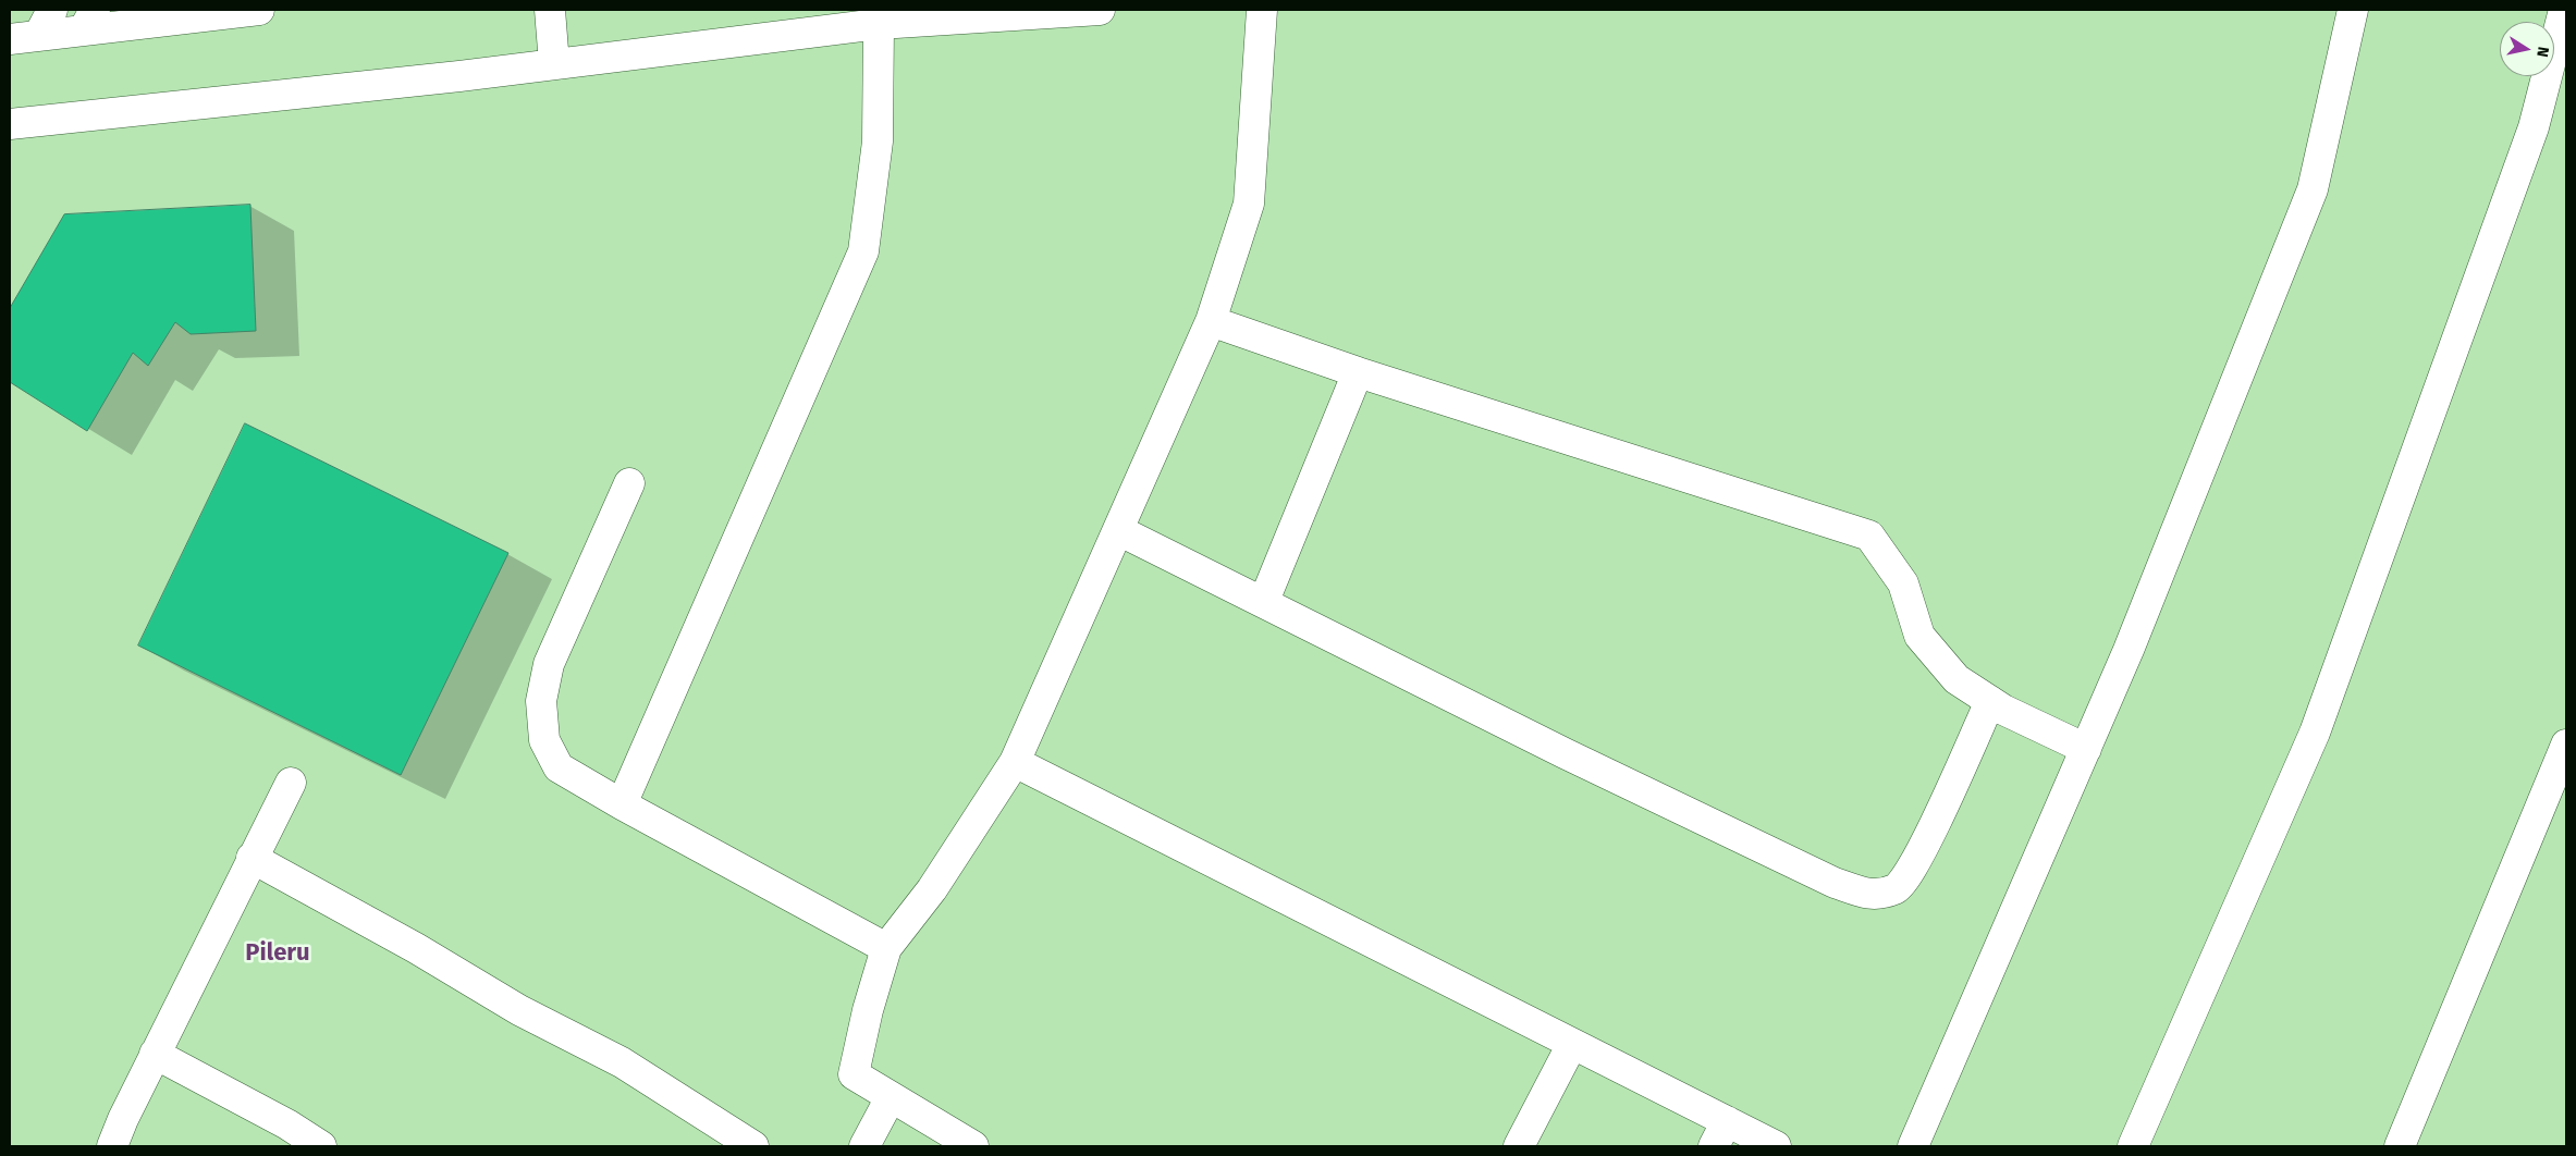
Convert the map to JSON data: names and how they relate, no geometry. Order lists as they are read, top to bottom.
{
  "districts": ["Pileru"],
  "north": "right"
}
